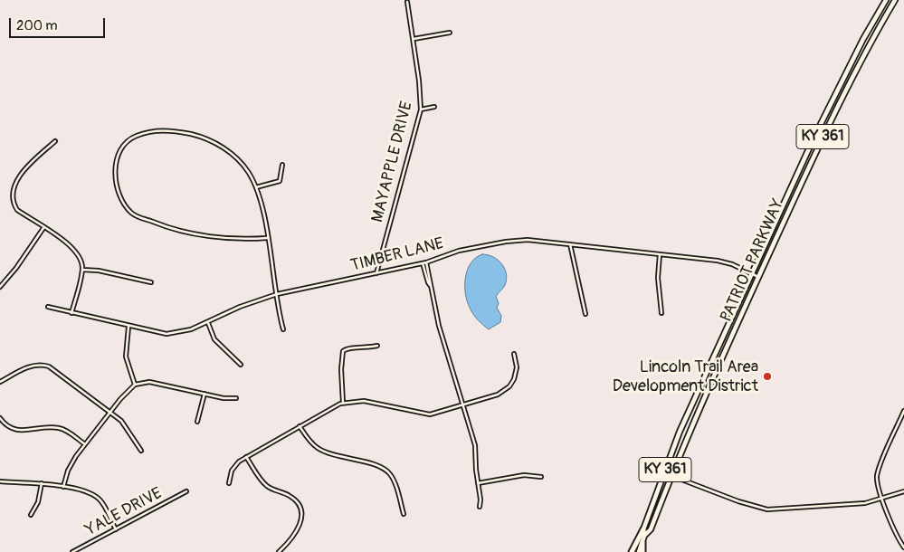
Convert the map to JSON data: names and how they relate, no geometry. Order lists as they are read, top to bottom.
{
  "streets": {
    "main road": ["KY 361", "PATRIOT PARKWAY"],
    "street": ["MAYAPPLE DRIVE", "TIMBER LANE", "YALE DRIVE"]
  },
  "crossings": [
    ["MAYAPPLE DRIVE", "TIMBER LANE"],
    ["TIMBER LANE", "PATRIOT PARKWAY"]
  ],
  "places": ["Lincoln Trail Area Development District"],
  "scale_bar": "200 m"
}
